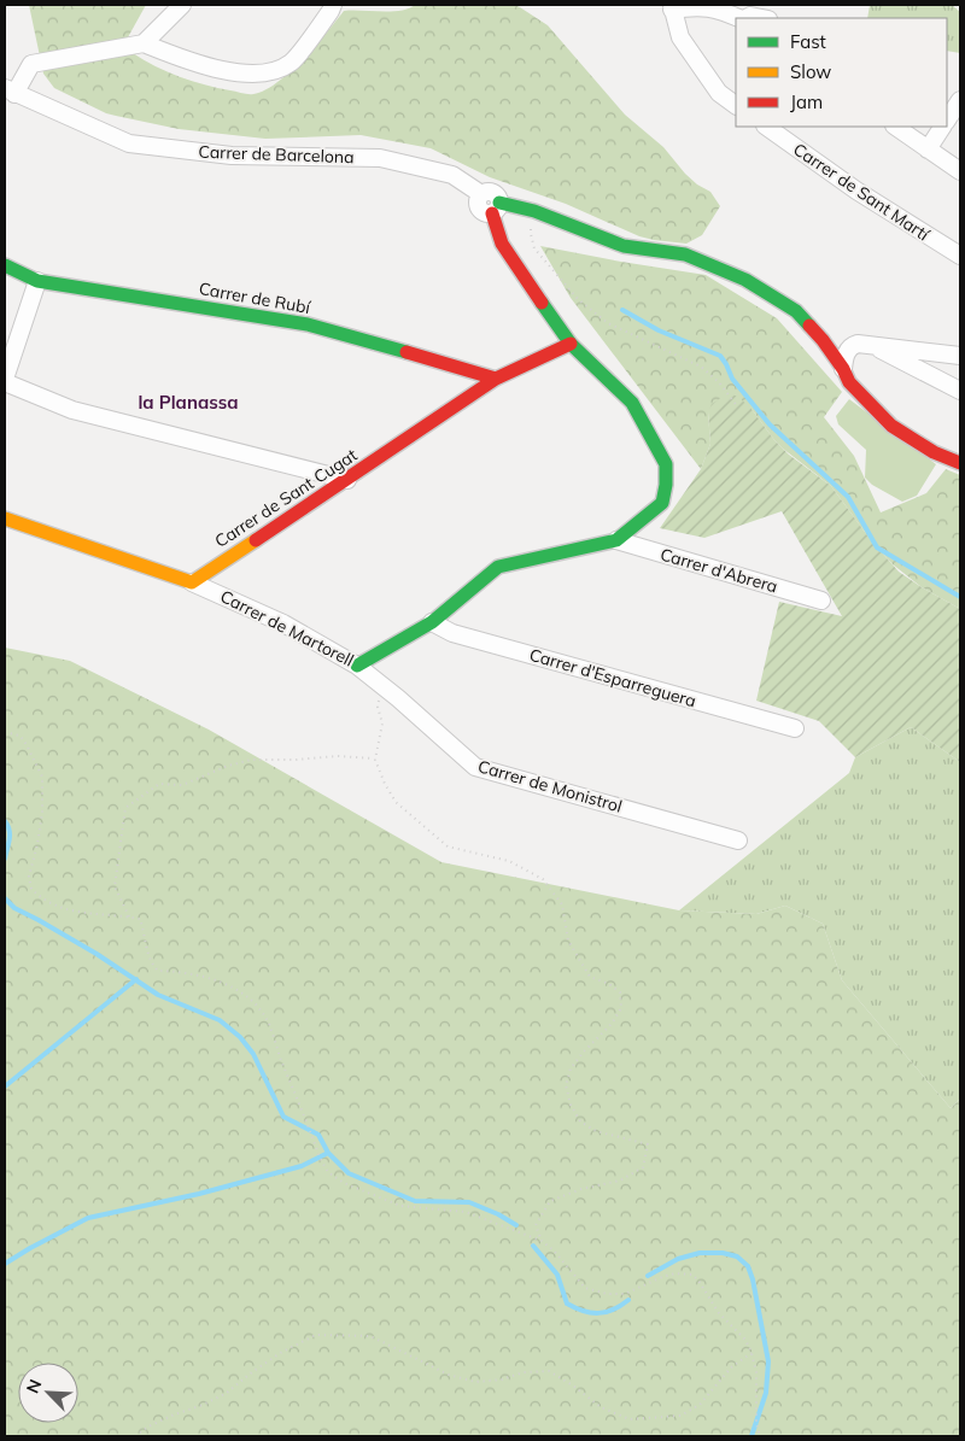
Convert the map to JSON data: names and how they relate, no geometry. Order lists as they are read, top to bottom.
{
  "streets": {
    "street": [
      "Carrer de Barcelona",
      "Carrer de Sant Martí",
      "Carrer de Rubí",
      "Carrer de Sant Cugat",
      "Carrer d'Abrera",
      "Carrer de Martorell",
      "Carrer d'Esparreguera",
      "Carrer de Monistrol"
    ]
  },
  "crossings": [
    ["Carrer de Rubí", "Carrer de Sant Cugat"],
    ["Carrer de Sant Cugat", "Carrer de Martorell"],
    ["Carrer d'Abrera", "Carrer de Martorell"],
    ["Carrer de Martorell", "Carrer d'Esparreguera"],
    ["Carrer de Martorell", "Carrer de Monistrol"]
  ],
  "districts": ["la Planassa"],
  "legend": ["Fast", "Slow", "Jam"],
  "north": "top left"
}
